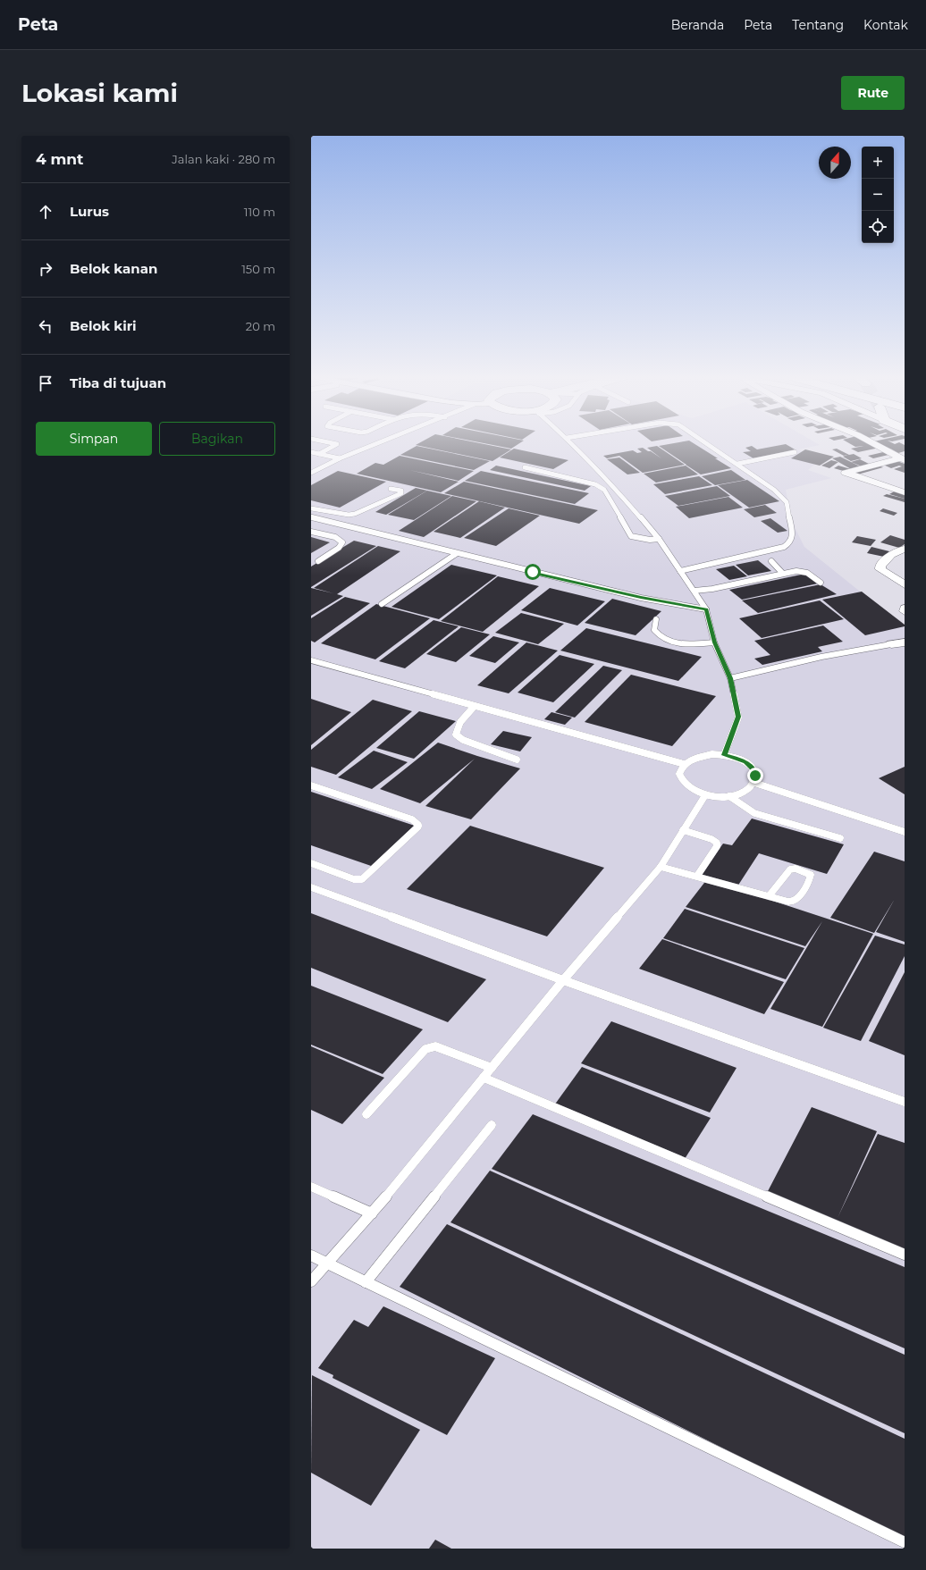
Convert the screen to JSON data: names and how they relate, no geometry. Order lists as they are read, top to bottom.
{
  "north": "top",
  "page": {
    "header": "Peta",
    "nav": [
      "Beranda",
      "Peta",
      "Tentang",
      "Kontak"
    ],
    "buttons": [
      "Rute",
      ["Simpan", "Bagikan"]
    ],
    "title": "Lokasi kami",
    "heading": ["4 mnt", "Jalan kaki · 280 m"],
    "map_buttons": ["+", "−"],
    "list": [
      ["Lurus", "110 m"],
      ["Belok kanan", "150 m"],
      ["Belok kiri", "20 m"],
      "Tiba di tujuan"
    ]
  }
}
